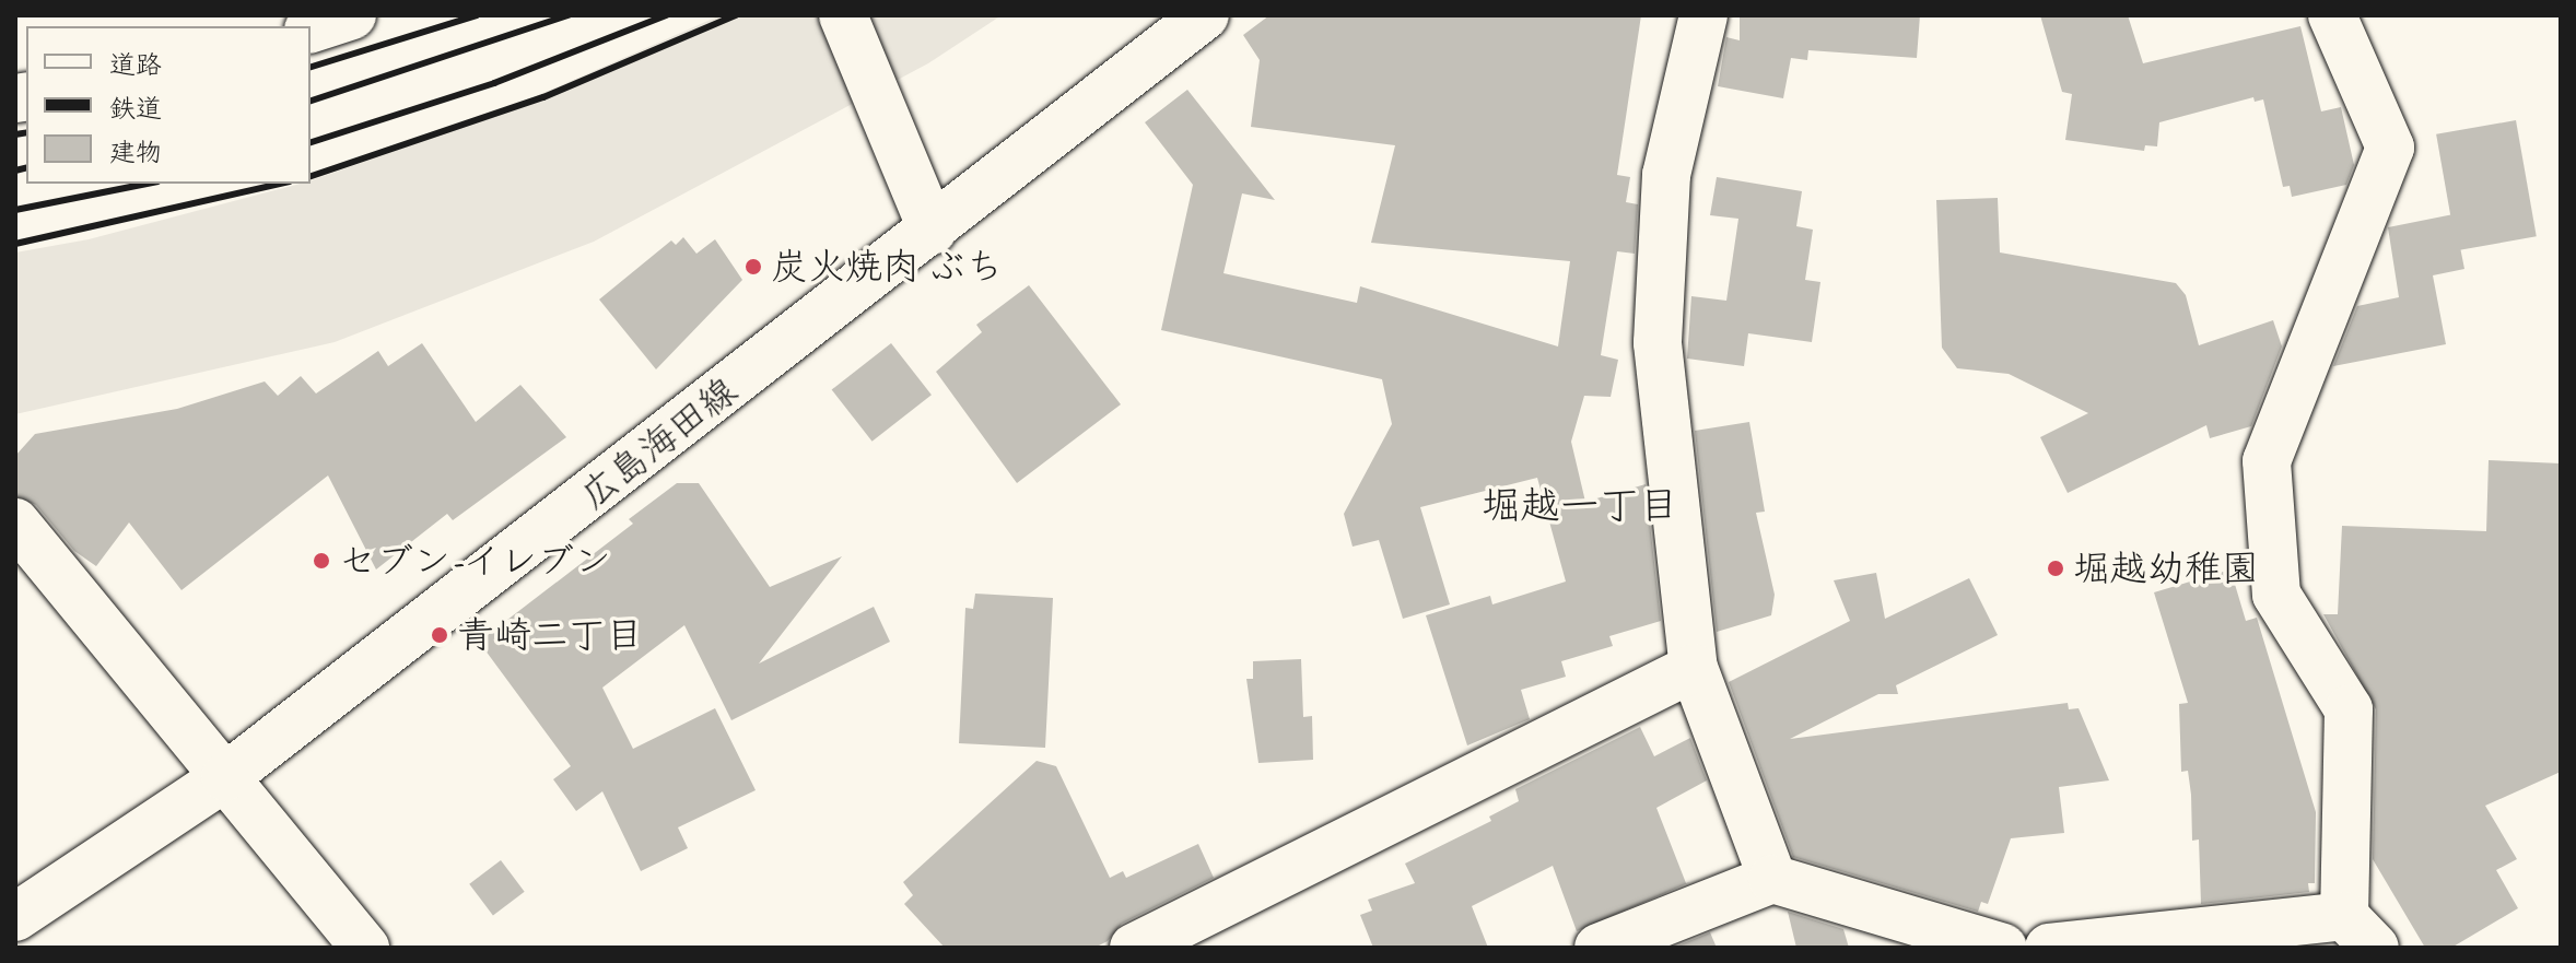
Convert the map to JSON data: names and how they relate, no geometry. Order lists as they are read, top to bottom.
{
  "streets": {
    "street": ["広島海田線"]
  },
  "districts": ["堀越一丁目"],
  "places": [
    "炭火焼肉 ぶち",
    "セブン-イレブン",
    "堀越幼稚園",
    "青崎二丁目"
  ],
  "legend": ["道路", "鉄道", "建物"]
}
